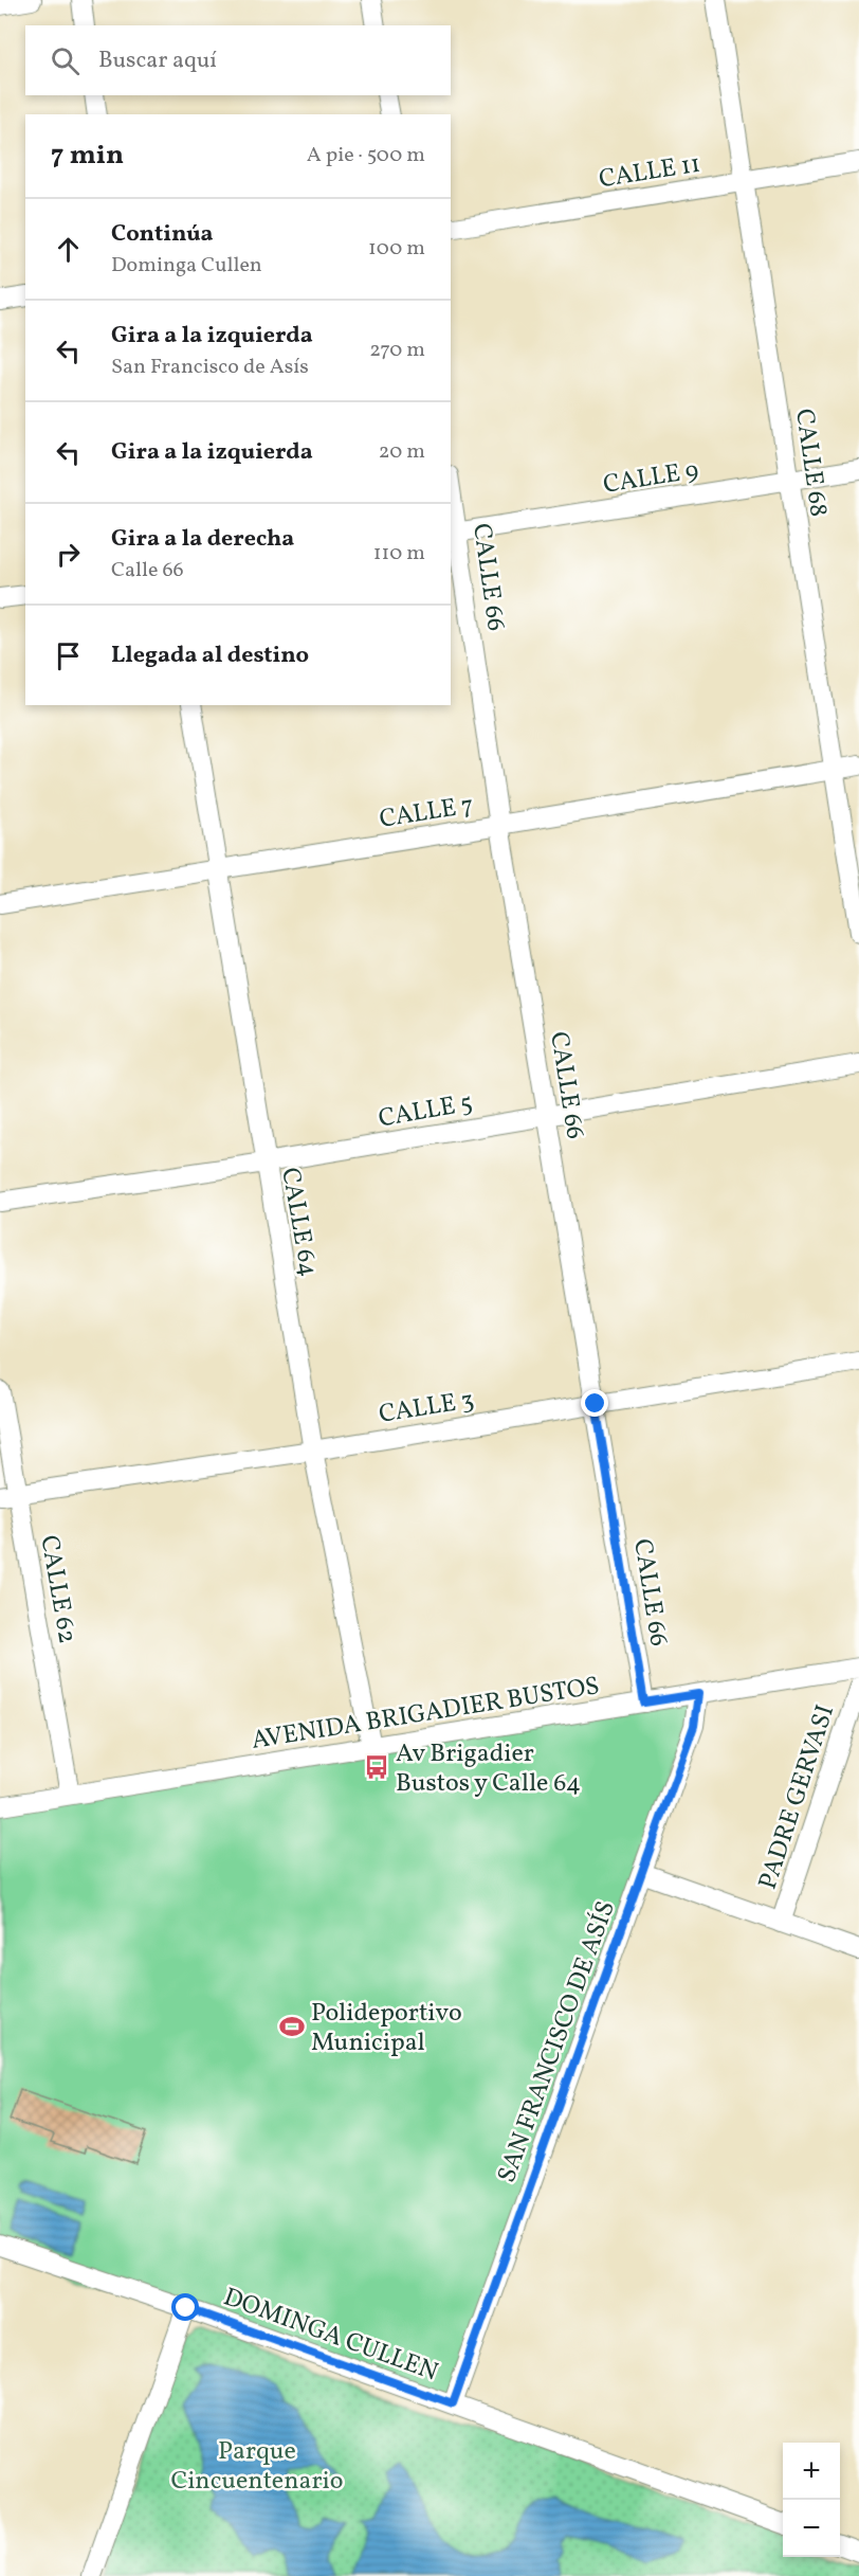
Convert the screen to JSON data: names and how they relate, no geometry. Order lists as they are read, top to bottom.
{
  "streets": {
    "street": [
      "CALLE 11",
      "CALLE 68",
      "CALLE 9",
      "CALLE 66",
      "CALLE 7",
      "CALLE 5",
      "CALLE 64",
      "CALLE 3",
      "CALLE 62",
      "AVENIDA BRIGADIER BUSTOS",
      "PADRE GERVASI",
      "SAN FRANCISCO DE ASÍS",
      "DOMINGA CULLEN"
    ]
  },
  "crossings": [
    ["CALLE 11", "CALLE 68"],
    ["CALLE 68", "CALLE 9"],
    ["CALLE 68", "CALLE 7"],
    ["CALLE 9", "CALLE 66"],
    ["CALLE 66", "CALLE 7"],
    ["CALLE 66", "CALLE 5"],
    ["CALLE 66", "CALLE 3"],
    ["CALLE 66", "AVENIDA BRIGADIER BUSTOS"],
    ["CALLE 7", "CALLE 64"],
    ["CALLE 5", "CALLE 64"],
    ["CALLE 64", "CALLE 3"],
    ["CALLE 64", "AVENIDA BRIGADIER BUSTOS"],
    ["CALLE 3", "CALLE 62"],
    ["CALLE 62", "AVENIDA BRIGADIER BUSTOS"],
    ["AVENIDA BRIGADIER BUSTOS", "SAN FRANCISCO DE ASÍS"],
    ["SAN FRANCISCO DE ASÍS", "DOMINGA CULLEN"]
  ],
  "parks": ["Parque Cincuentenario"],
  "places": {
    "bus stop": ["Av Brigadier Bustos y Calle 64"],
    "sports": ["Polideportivo Municipal"]
  },
  "page": {
    "search": "Buscar aquí",
    "heading": ["7 min", "A pie · 500 m"],
    "list": [
      ["Continúa", "Dominga Cullen", "100 m"],
      ["Gira a la izquierda", "San Francisco de Asís", "270 m"],
      ["Gira a la izquierda", "20 m"],
      ["Gira a la derecha", "Calle 66", "110 m"],
      "Llegada al destino"
    ],
    "map_buttons": ["+", "−"]
  }
}
